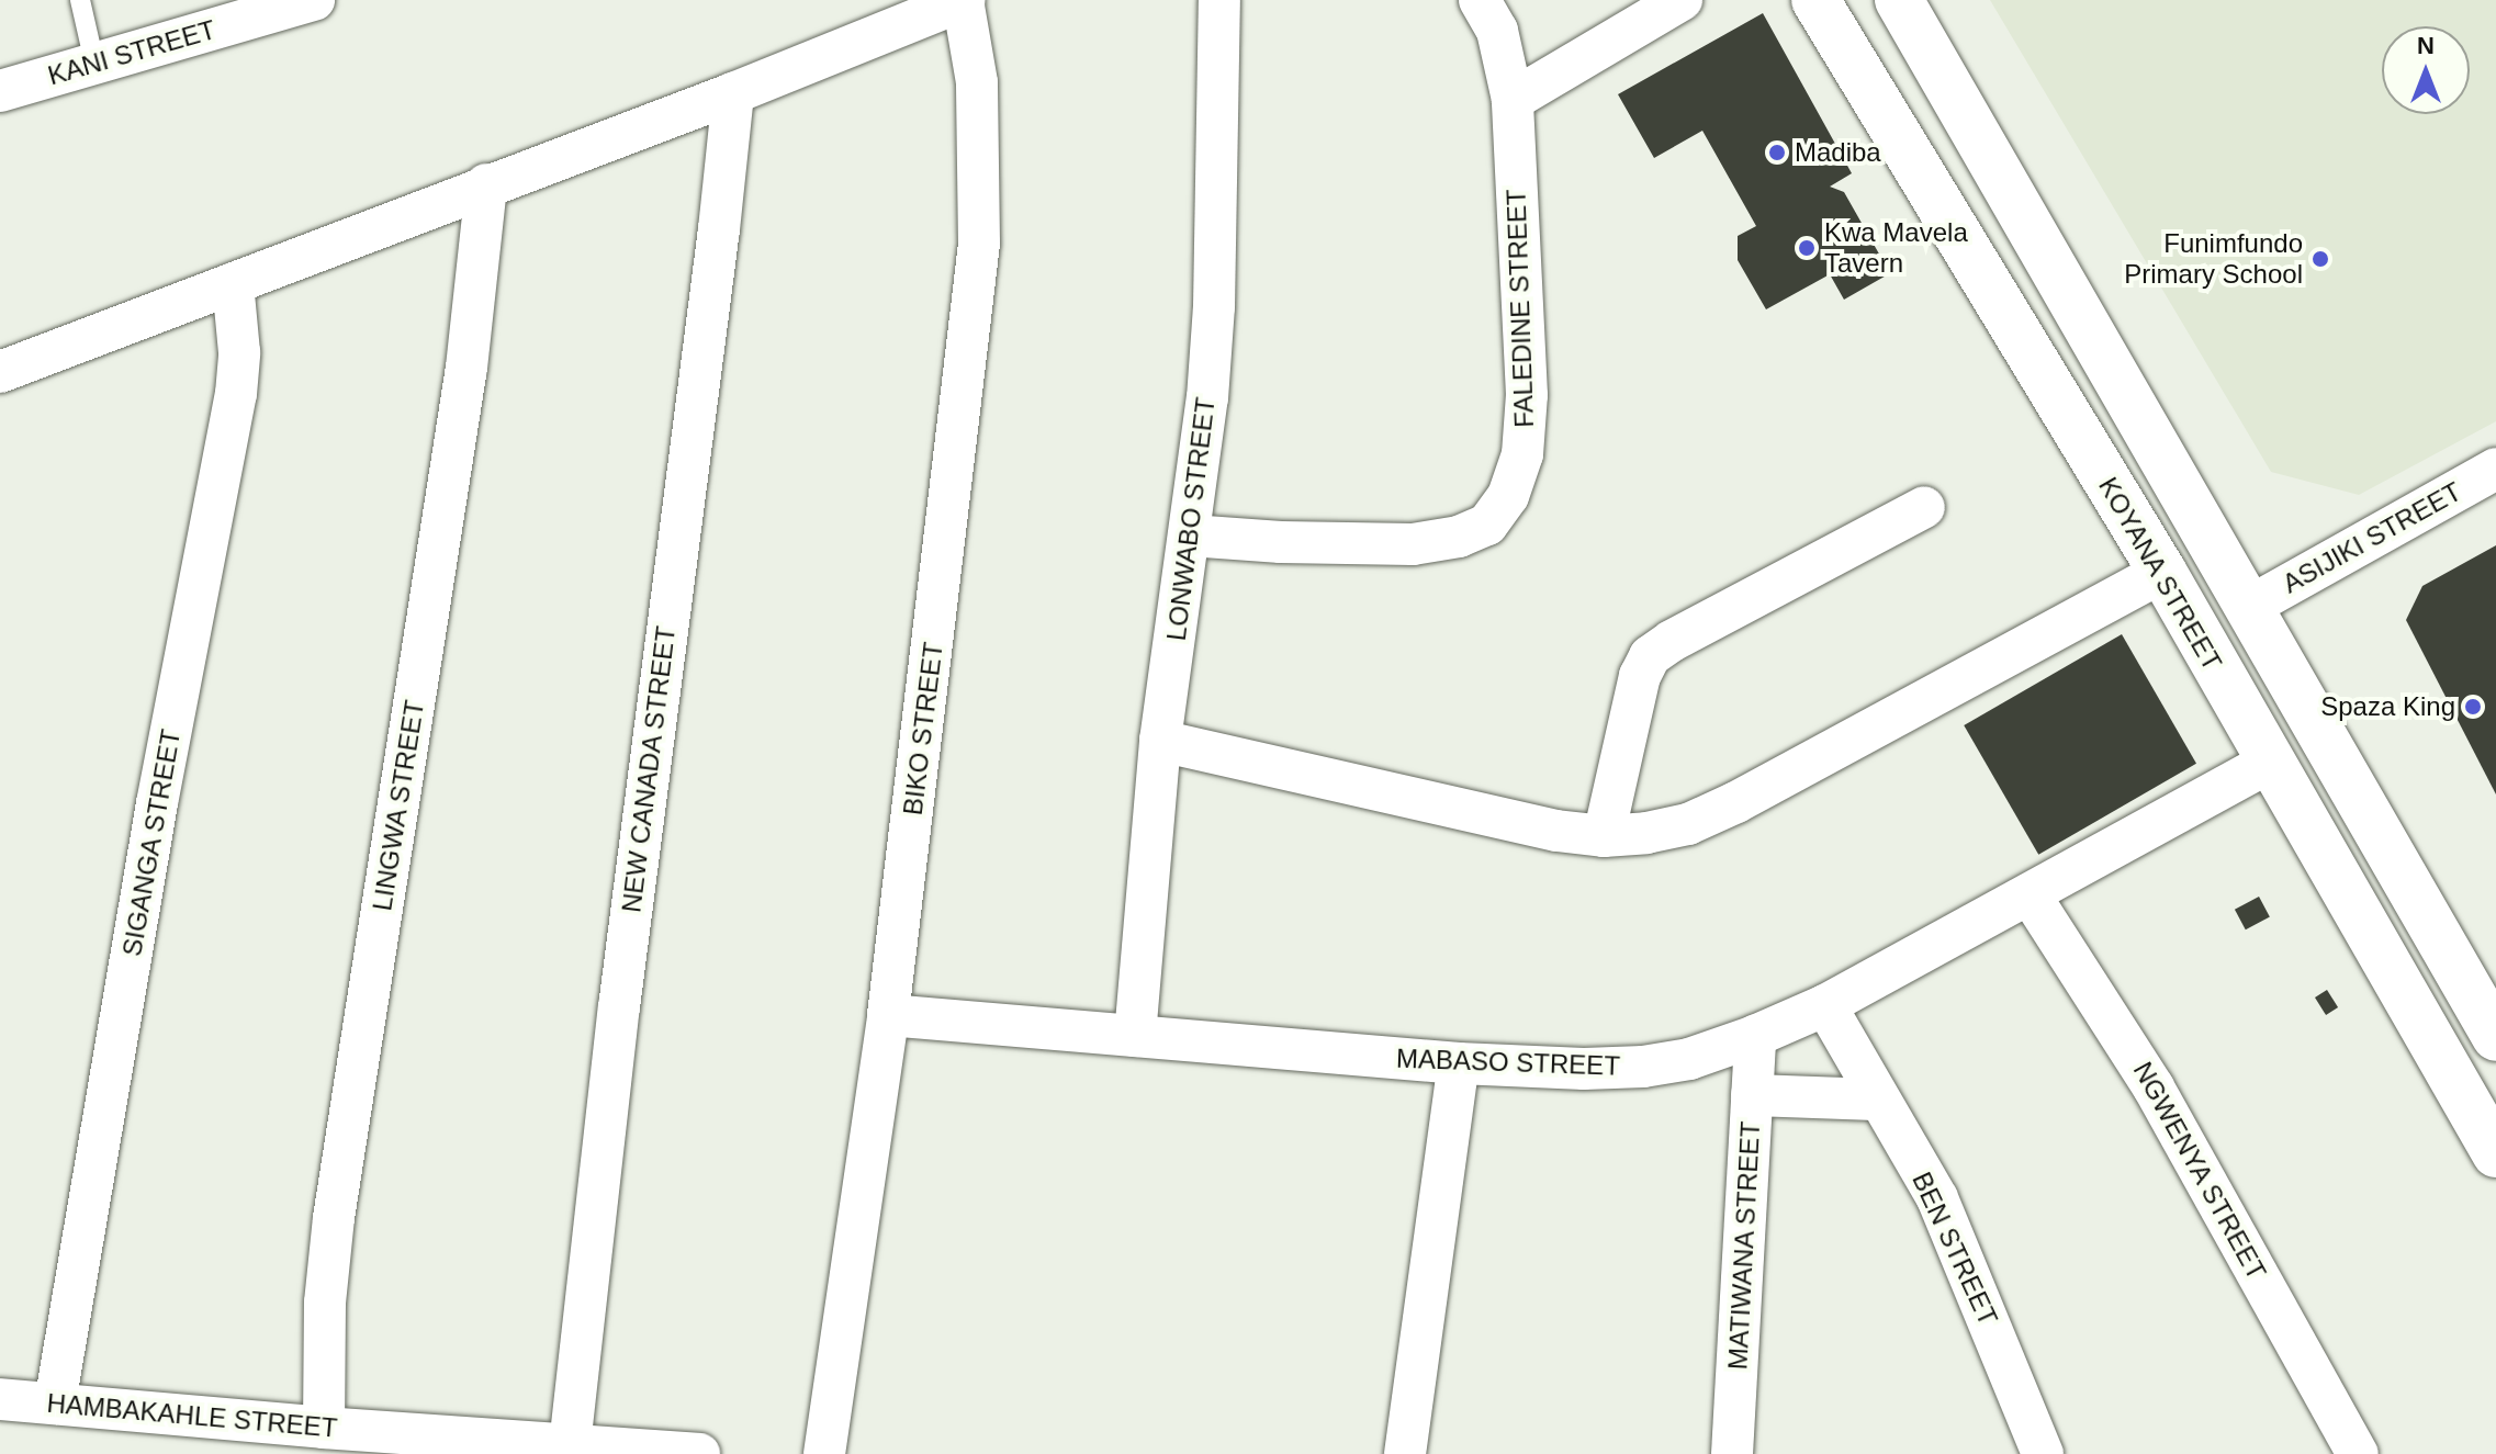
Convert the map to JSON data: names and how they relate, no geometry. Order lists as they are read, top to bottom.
{
  "streets": {
    "main road": ["KOYANA STREET"],
    "street": [
      "KANI STREET",
      "FALEDINE STREET",
      "LONWABO STREET",
      "ASIJIKI STREET",
      "BIKO STREET",
      "NEW CANADA STREET",
      "LINGWA STREET",
      "SIGANGA STREET",
      "MABASO STREET",
      "NGWENYA STREET",
      "MATIWANA STREET",
      "BEN STREET",
      "HAMBAKAHLE STREET"
    ]
  },
  "crossings": [
    ["FALEDINE STREET", "LONWABO STREET"],
    ["LONWABO STREET", "MABASO STREET"],
    ["KOYANA STREET", "MABASO STREET"],
    ["BIKO STREET", "MABASO STREET"],
    ["NEW CANADA STREET", "HAMBAKAHLE STREET"],
    ["LINGWA STREET", "HAMBAKAHLE STREET"],
    ["SIGANGA STREET", "HAMBAKAHLE STREET"],
    ["MABASO STREET", "NGWENYA STREET"],
    ["MABASO STREET", "MATIWANA STREET"],
    ["MABASO STREET", "BEN STREET"]
  ],
  "places": [
    "Madiba",
    "Kwa Mavela Tavern",
    "Funimfundo Primary School",
    "Spaza King"
  ],
  "north": "top"
}
